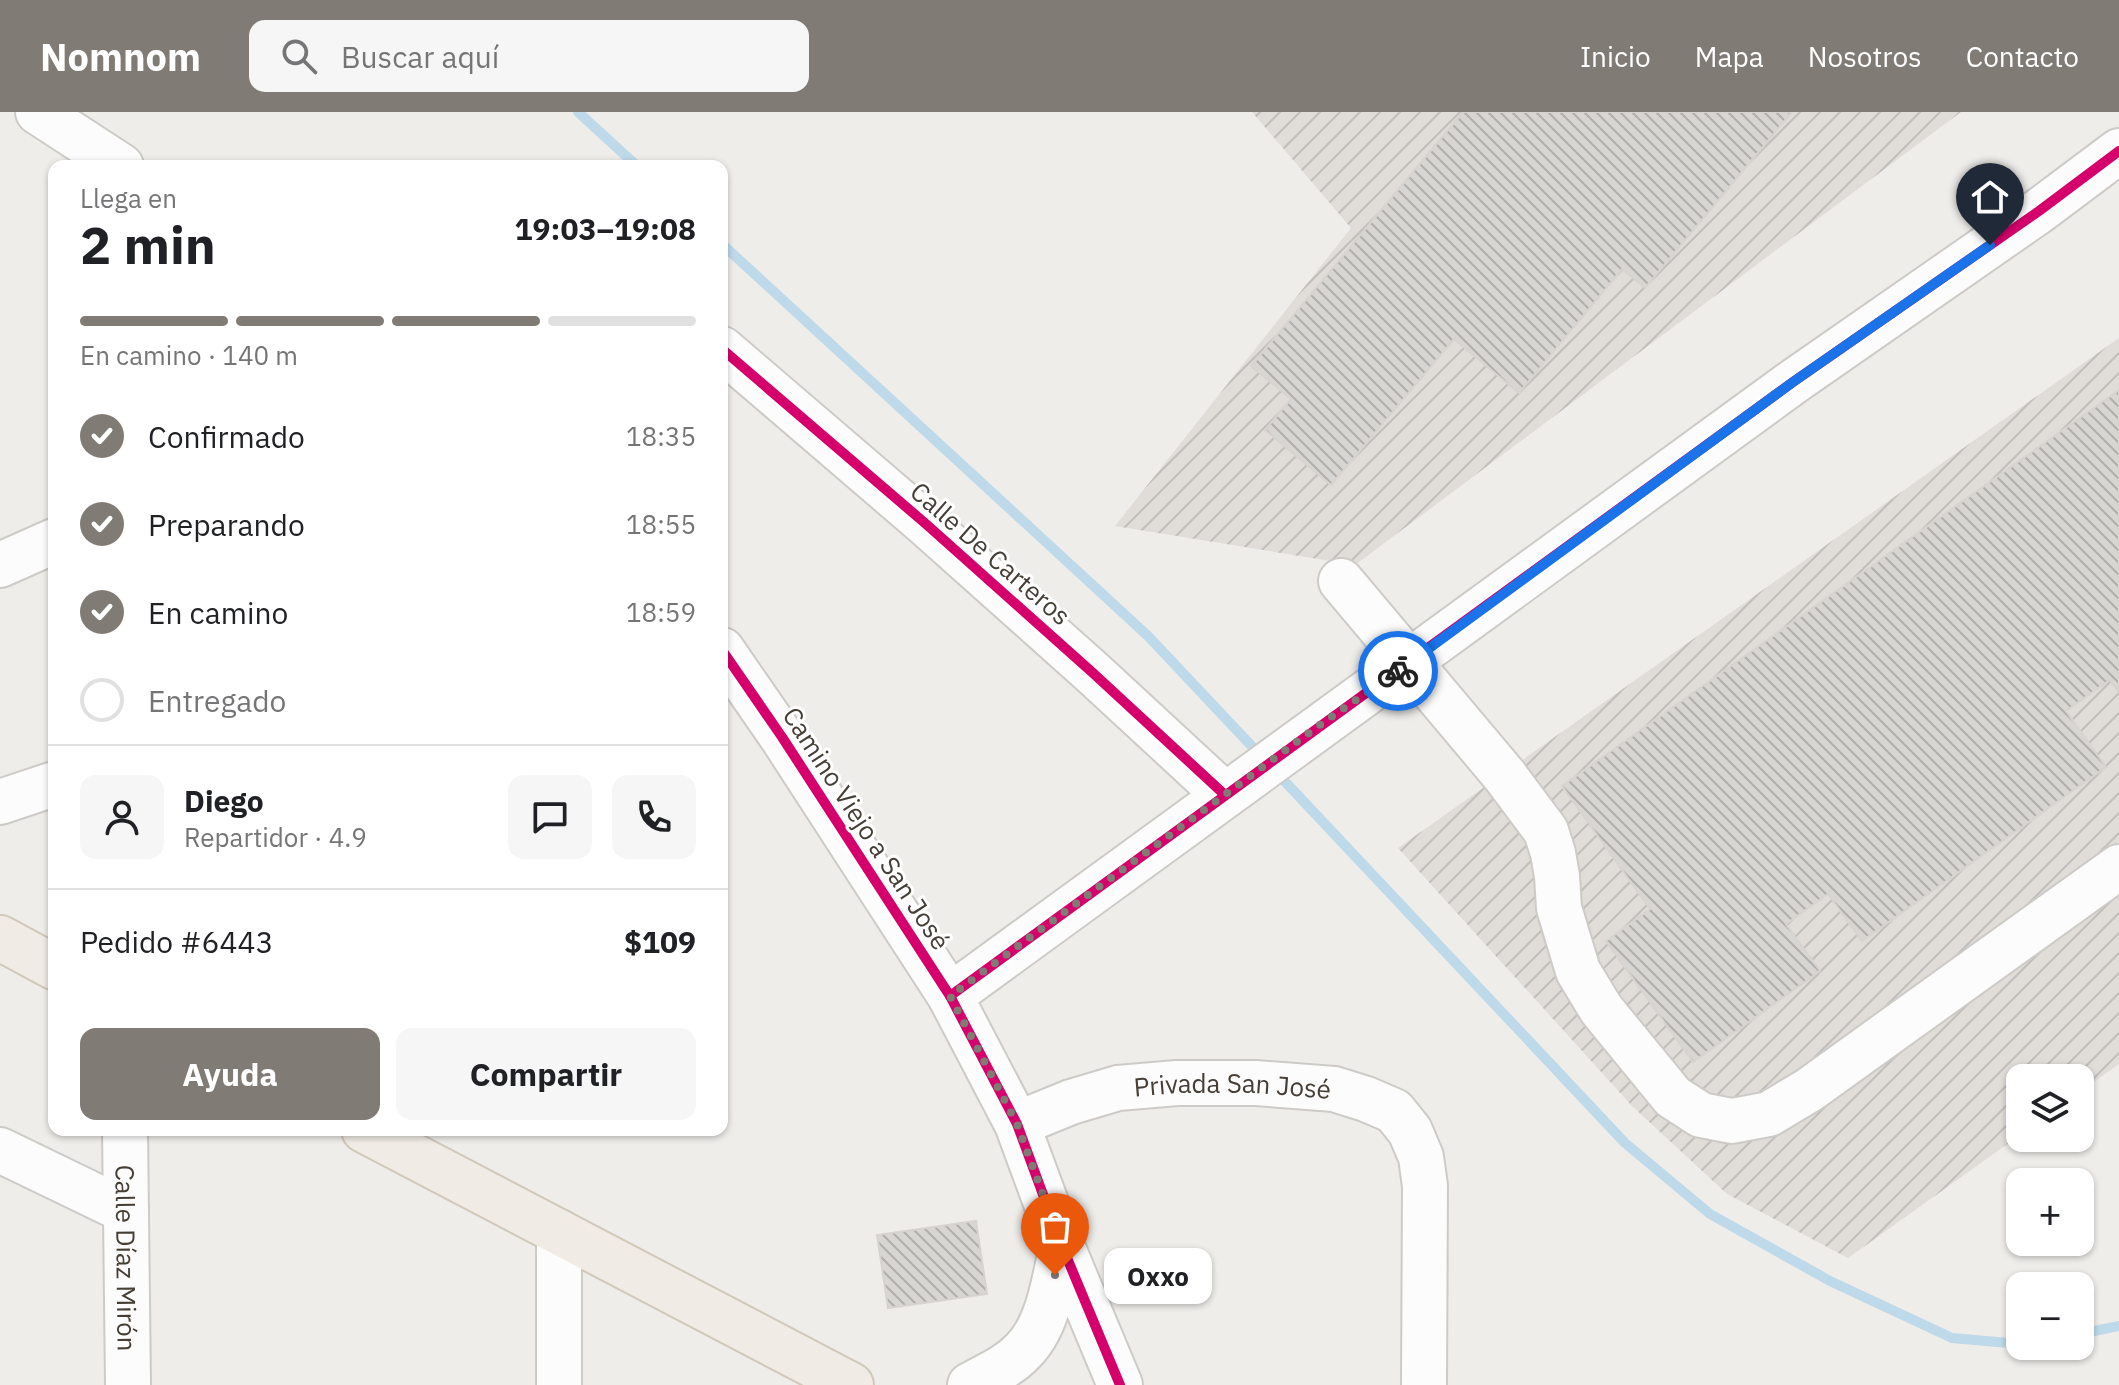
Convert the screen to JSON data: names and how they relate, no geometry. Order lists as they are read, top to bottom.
{
  "streets": {
    "street": [
      "Calle De Carteros",
      "Camino Viejo a San José",
      "Privada San José",
      "Calle Díaz Mirón"
    ]
  },
  "crossings": [
    ["Camino Viejo a San José", "Privada San José"]
  ],
  "places": ["Oxxo"],
  "page": {
    "header": "Nomnom",
    "search": "Buscar aquí",
    "nav": [
      "Inicio",
      "Mapa",
      "Nosotros",
      "Contacto"
    ],
    "heading": ["2 min", "Llega en", "19:03–19:08"],
    "panel": [
      "Diego",
      "Repartidor · 4.9",
      "Pedido #6443",
      "$109"
    ],
    "bar": "En camino · 140 m",
    "list": [
      ["Confirmado", "18:35"],
      ["Preparando", "18:55"],
      ["En camino", "18:59"],
      "Entregado"
    ],
    "buttons": ["Ayuda", "Compartir"],
    "map_buttons": ["+", "−"],
    "bubble": "Oxxo"
  }
}
